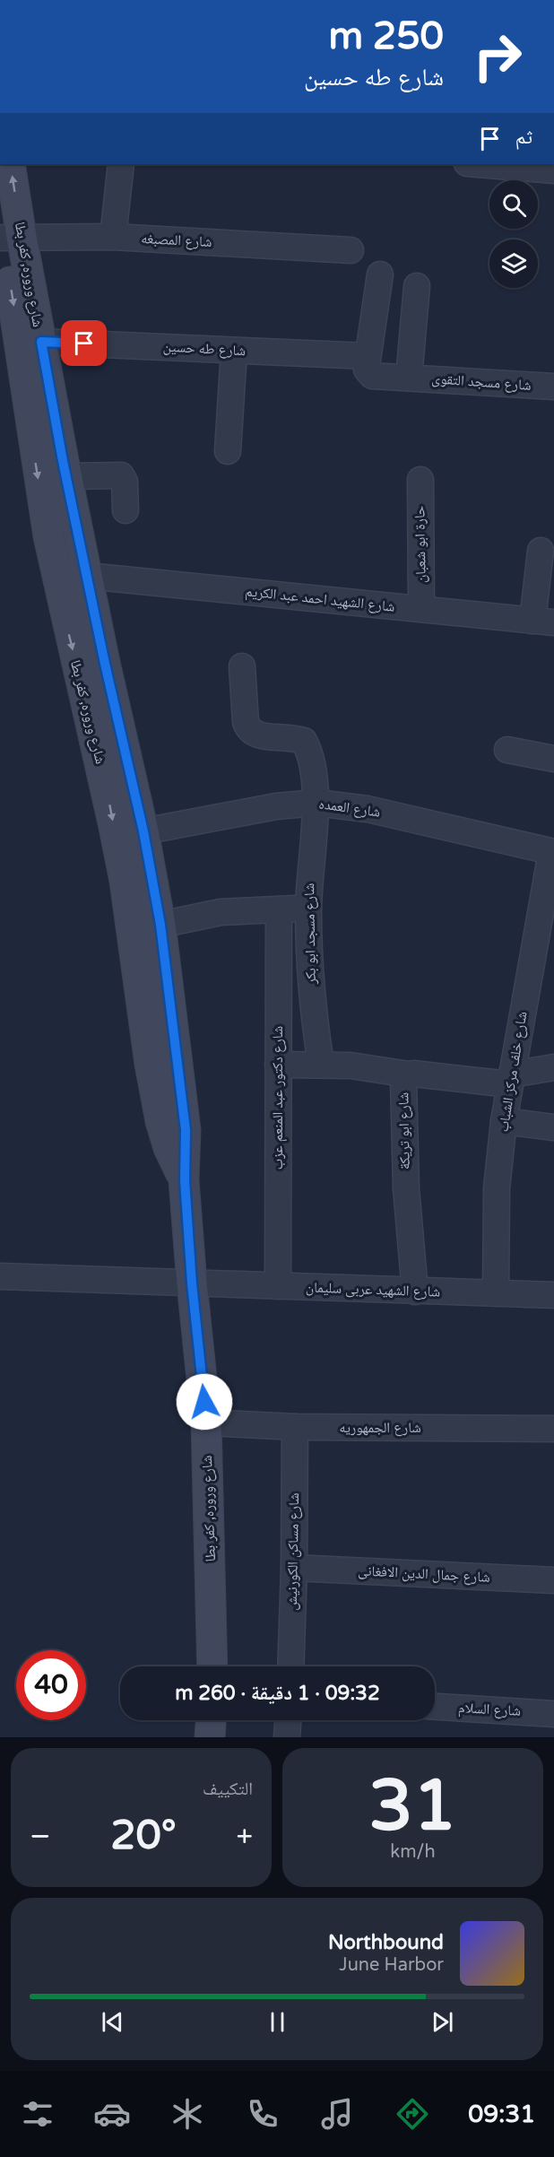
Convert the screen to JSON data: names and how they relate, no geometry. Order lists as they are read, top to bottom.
{
  "streets": {
    "street": [
      "شارع المصبغه",
      "شارع وروره, كفر بطا",
      "شارع طه حسين",
      "شارع مسجد التقوى",
      "حارة ابو شعبان",
      "شارع الشهيد احمد عبد الكريم",
      "شارع العمده",
      "شارع مسجد ابو بكر",
      "شارع خلف مركز الشباب",
      "شارع دكتور عبد المنعم عزب",
      "شارع ابو تريكة",
      "شارع الشهيد عربى سليمان",
      "شارع الجمهوريه",
      "شارع مساكن الكورنيش",
      "شارع جمال الدين الافغانى",
      "شارع السلام"
    ]
  },
  "crossings": [
    ["شارع المصبغه", "شارع وروره, كفر بطا"],
    ["شارع وروره, كفر بطا", "شارع طه حسين"],
    ["شارع وروره, كفر بطا", "شارع الشهيد احمد عبد الكريم"],
    ["شارع وروره, كفر بطا", "شارع العمده"],
    ["شارع وروره, كفر بطا", "شارع الشهيد عربى سليمان"],
    ["شارع وروره, كفر بطا", "شارع الجمهوريه"],
    ["شارع طه حسين", "شارع مسجد التقوى"],
    ["حارة ابو شعبان", "شارع الشهيد احمد عبد الكريم"],
    ["شارع العمده", "شارع مسجد ابو بكر"],
    ["شارع العمده", "شارع خلف مركز الشباب"],
    ["شارع خلف مركز الشباب", "شارع ابو تريكة"],
    ["شارع خلف مركز الشباب", "شارع الشهيد عربى سليمان"],
    ["شارع دكتور عبد المنعم عزب", "شارع الشهيد عربى سليمان"],
    ["شارع ابو تريكة", "شارع الشهيد عربى سليمان"],
    ["شارع الجمهوريه", "شارع مساكن الكورنيش"],
    ["شارع مساكن الكورنيش", "شارع جمال الدين الافغانى"]
  ],
  "page": {
    "turn": ["250 m", "شارع طه حسين"],
    "then": "ثم",
    "limit": "40",
    "trip": "09:32 · 1 دقيقة · 260 m",
    "tile": [
      ["31", "km/h"],
      "التكييف"
    ],
    "heat": ["−", "20°", "+"],
    "song": ["Northbound", "June Harbor"],
    "tabs": "09:31"
  }
}
